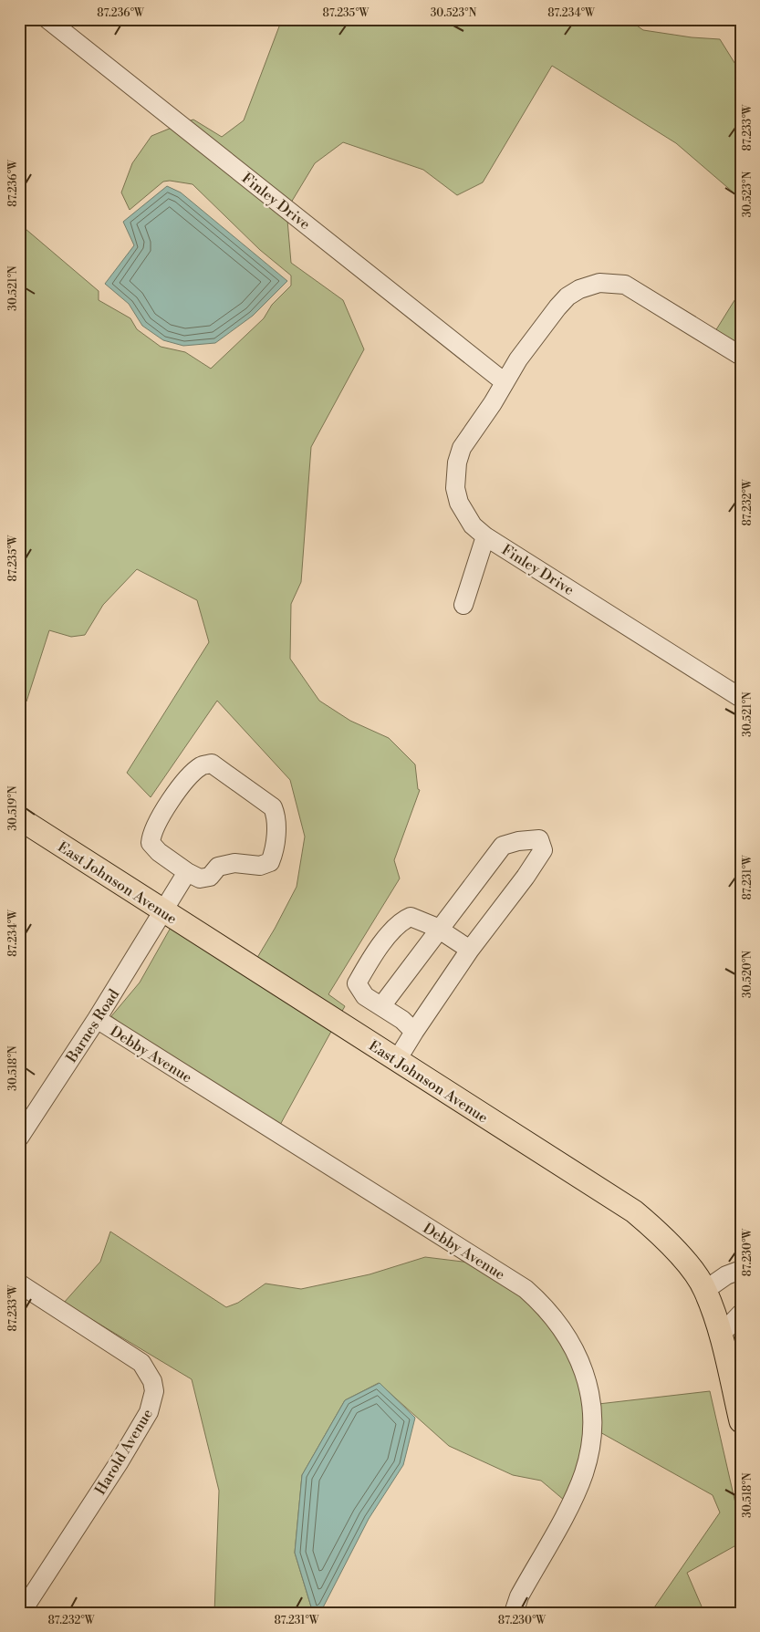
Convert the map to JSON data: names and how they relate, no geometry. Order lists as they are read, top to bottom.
{
  "streets": {
    "main road": ["East Johnson Avenue"],
    "street": [
      "Finley Drive",
      "Barnes Road",
      "Debby Avenue",
      "Harold Avenue"
    ]
  },
  "crossings": [
    ["East Johnson Avenue", "Barnes Road"],
    ["Barnes Road", "Debby Avenue"]
  ],
  "coordinates": [
    "87.236°W",
    "87.235°W",
    "30.523°N",
    "87.234°W",
    "87.233°W",
    "30.521°N",
    "87.232°W",
    "30.519°N",
    "87.231°W",
    "30.520°N",
    "30.518°N",
    "87.230°W"
  ]
}
